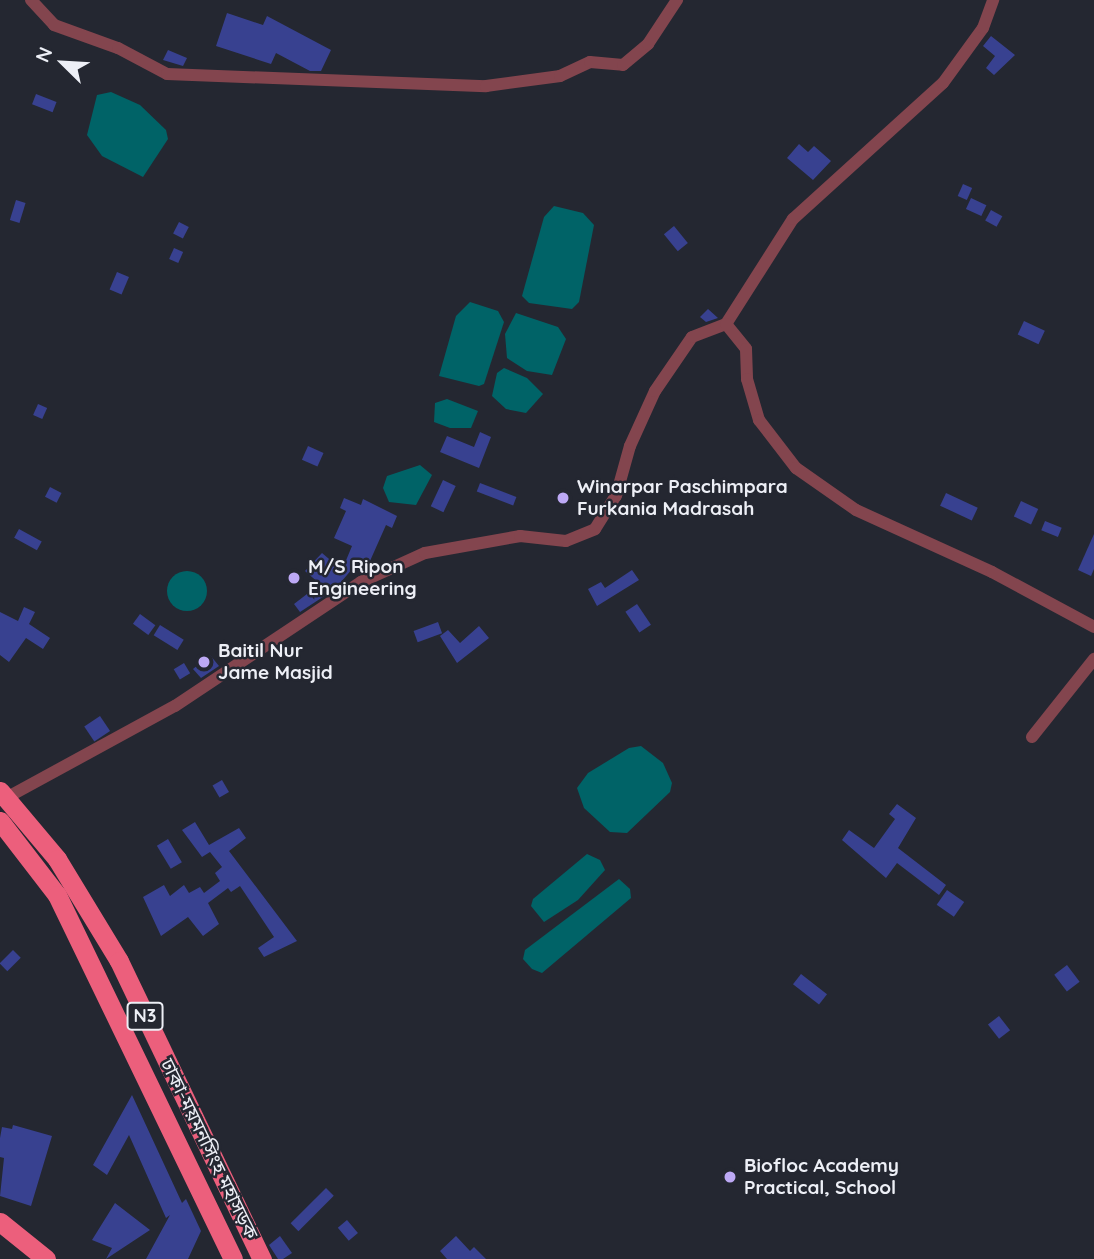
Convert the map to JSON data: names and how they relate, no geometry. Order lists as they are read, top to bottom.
{
  "streets": {
    "highway": ["N3", "ঢাকা-ময়মনসিংহ মহাসড়ক"]
  },
  "places": [
    "Winarpar Paschimpara Furkania Madrasah",
    "M/S Ripon Engineering",
    "Baitil Nur Jame Masjid",
    "Biofloc Academy Practical, School"
  ],
  "north": "top left"
}
